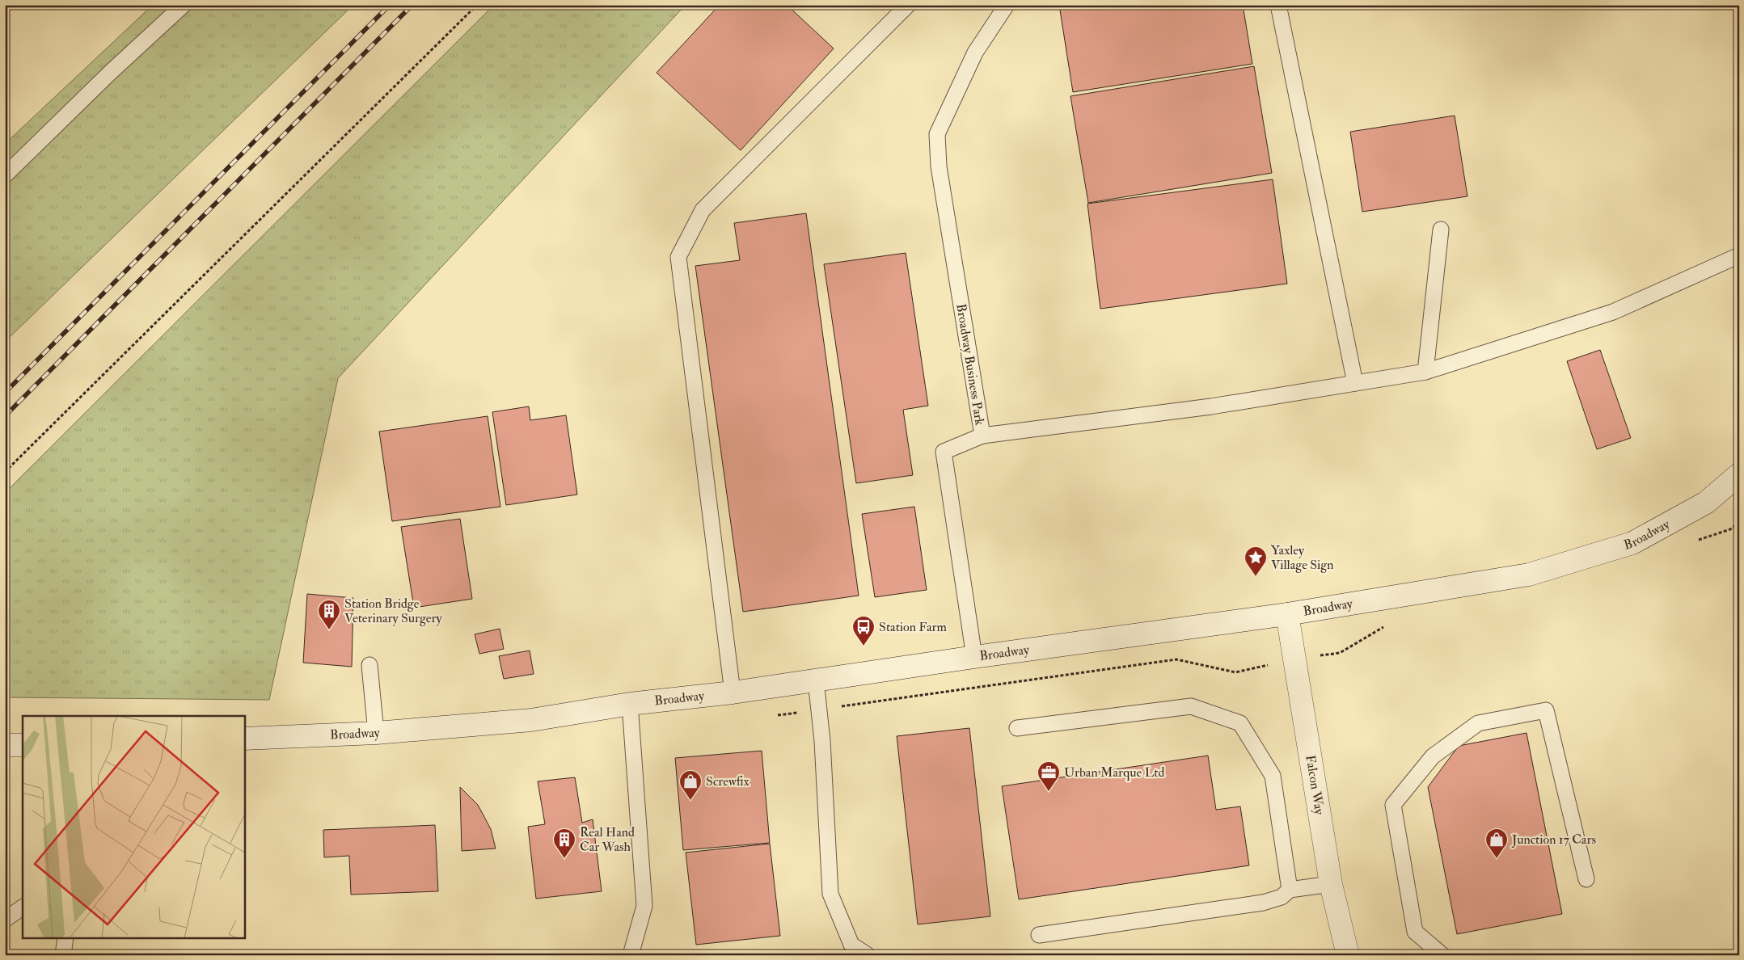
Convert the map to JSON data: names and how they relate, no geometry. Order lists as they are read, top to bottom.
{
  "streets": {
    "main road": ["Broadway", "Falcon Way"],
    "lane": ["Broadway Business Park"]
  },
  "crossings": [
    ["Broadway Business Park", "Broadway"],
    ["Broadway", "Falcon Way"]
  ],
  "places": {
    "place": ["Yaxley Village Sign"],
    "building": ["Station Bridge Veterinary Surgery", "Real Hand Car Wash"],
    "bus stop": ["Station Farm"],
    "office": ["Urban Marque Ltd"],
    "shop": ["Screwfix", "Junction 17 Cars"]
  }
}
